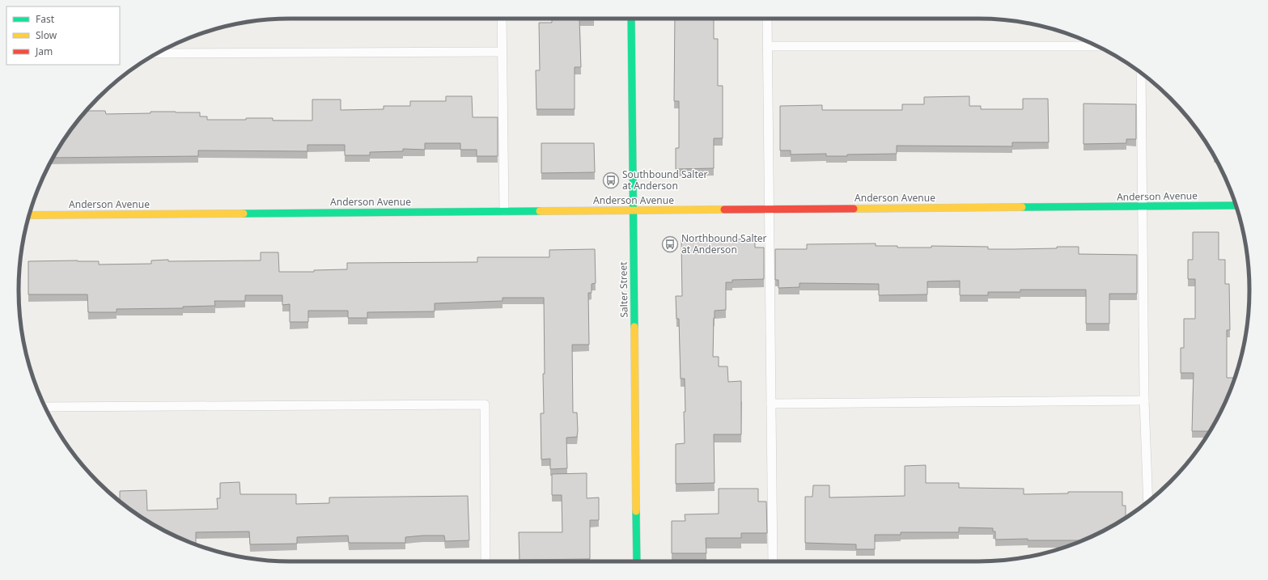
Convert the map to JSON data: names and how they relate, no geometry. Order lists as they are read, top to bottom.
{
  "streets": {
    "street": ["Anderson Avenue", "Salter Street"]
  },
  "crossings": [
    ["Anderson Avenue", "Salter Street"]
  ],
  "places": {
    "bus stop": ["Southbound Salter at Anderson", "Northbound Salter at Anderson"]
  },
  "legend": ["Fast", "Slow", "Jam"]
}
